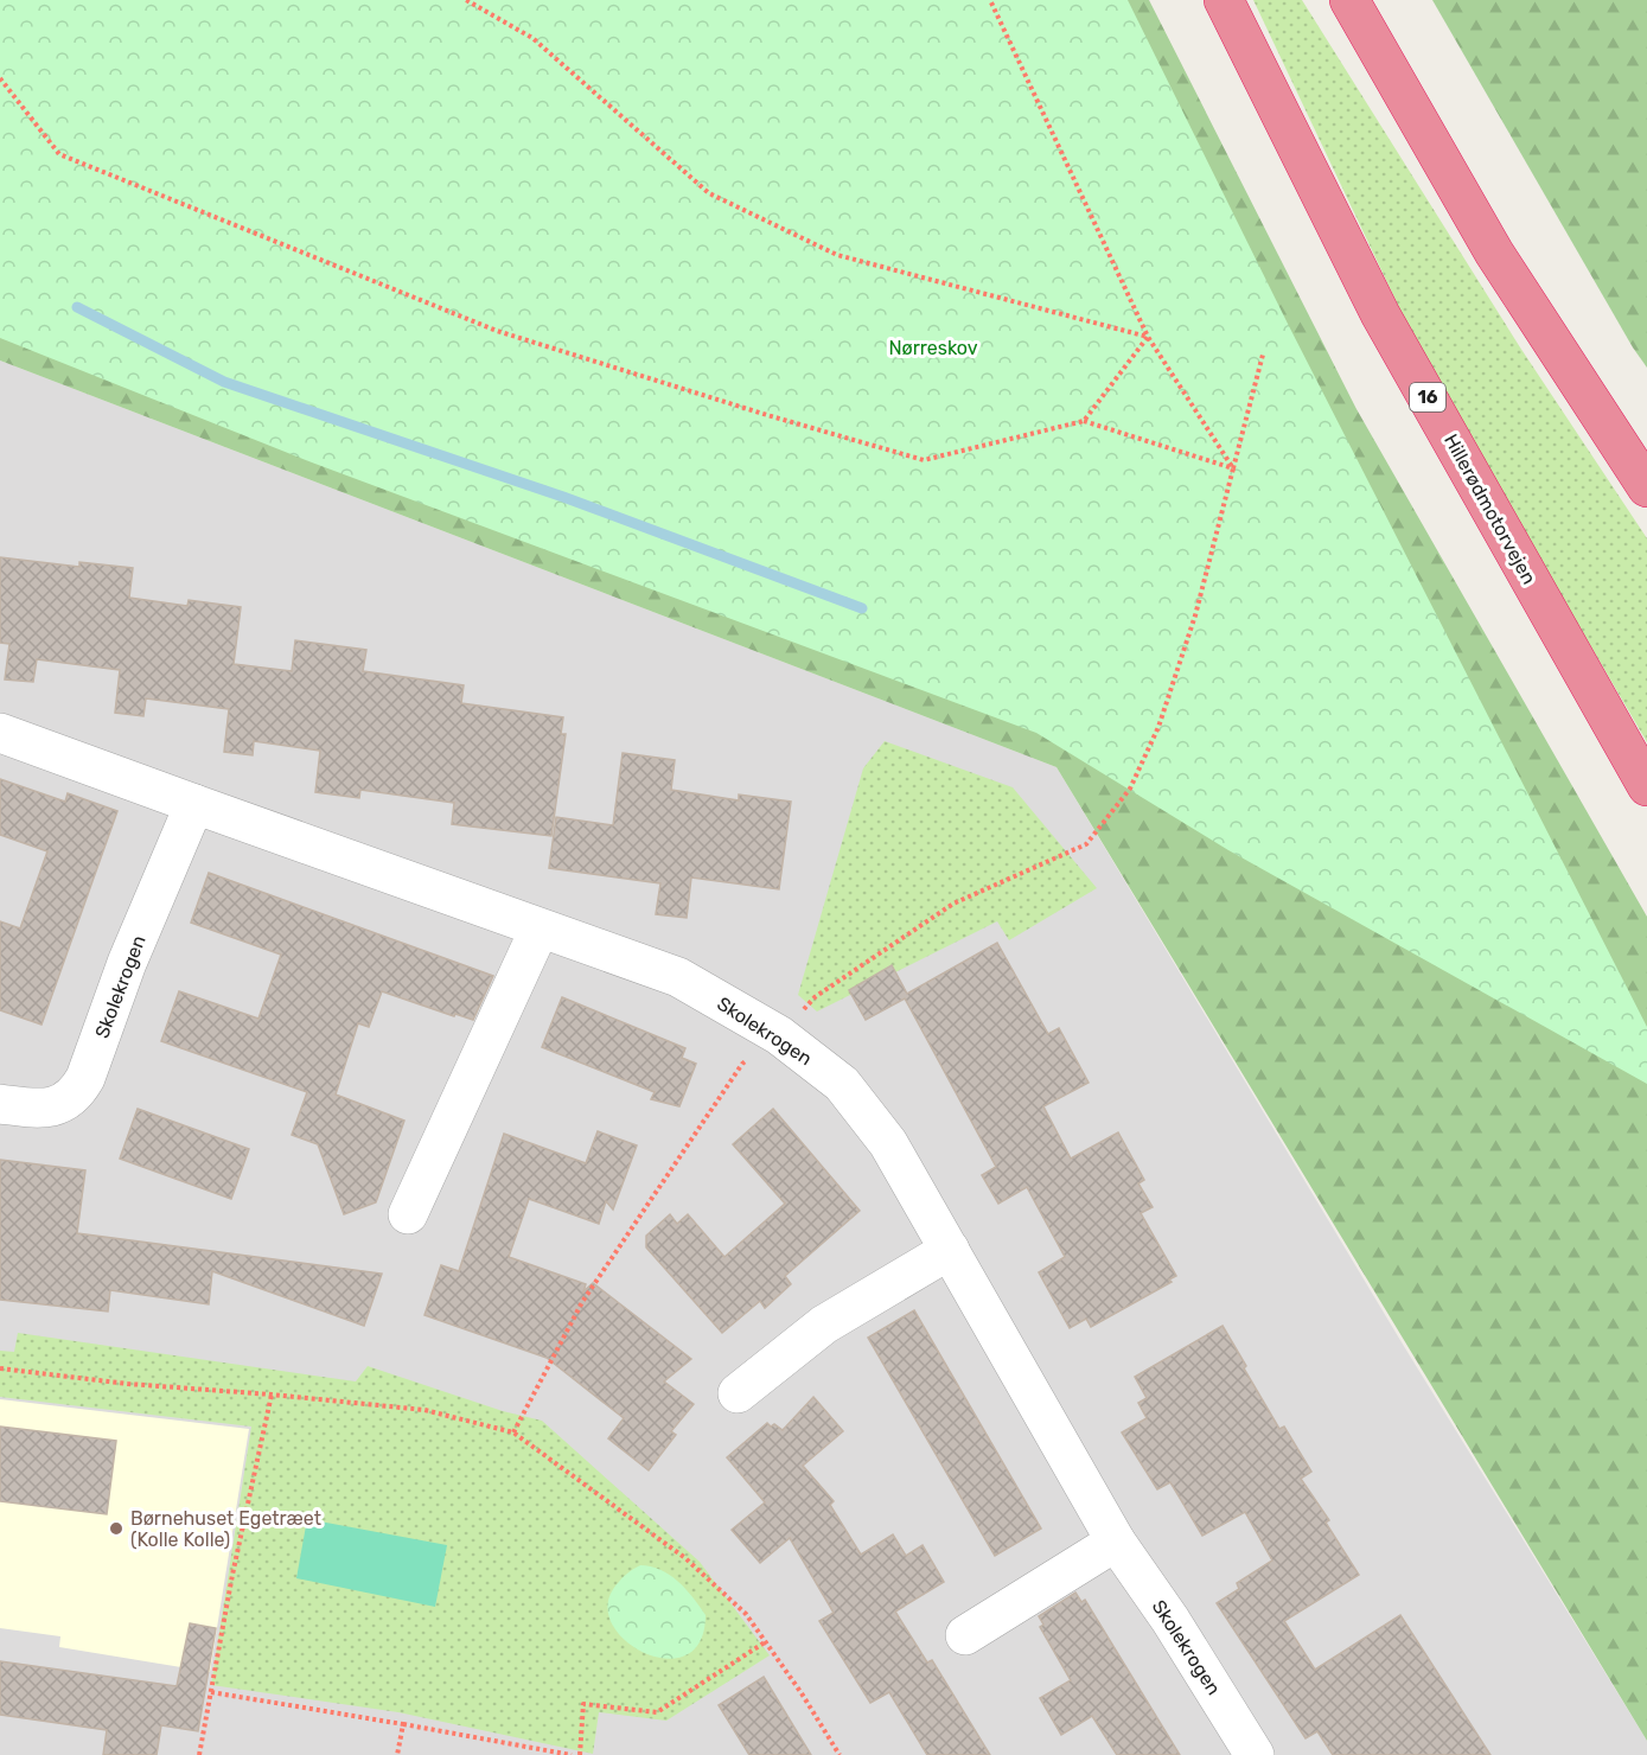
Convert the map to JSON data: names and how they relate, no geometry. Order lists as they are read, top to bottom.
{
  "streets": {
    "highway": ["16", "Hillerødmotorvejen"],
    "street": ["Skolekrogen"]
  },
  "parks": ["Nørreskov"],
  "places": ["Børnehuset Egetræet (Kolle Kolle)"]
}
